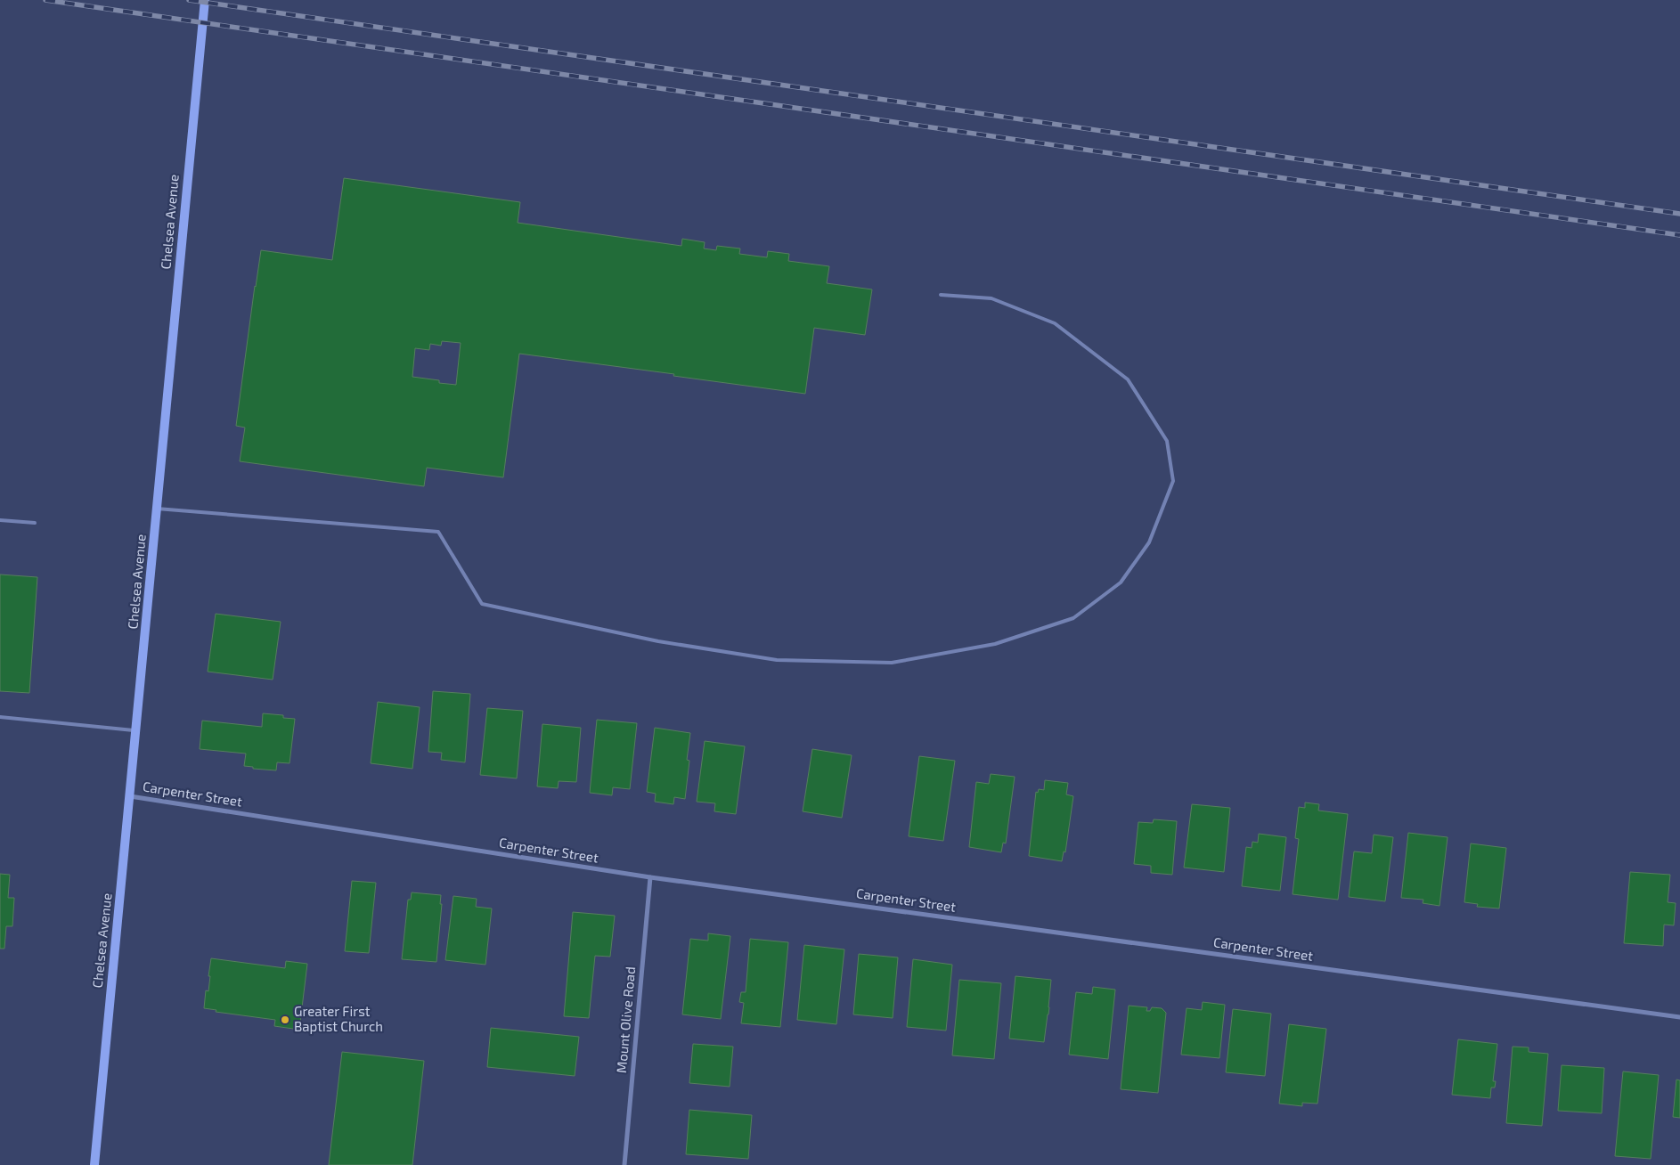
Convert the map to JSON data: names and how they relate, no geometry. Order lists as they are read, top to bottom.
{
  "streets": {
    "main road": ["Chelsea Avenue"],
    "street": ["Carpenter Street", "Mount Olive Road"]
  },
  "crossings": [
    ["Chelsea Avenue", "Carpenter Street"],
    ["Carpenter Street", "Mount Olive Road"]
  ],
  "places": ["Greater First Baptist Church"]
}
